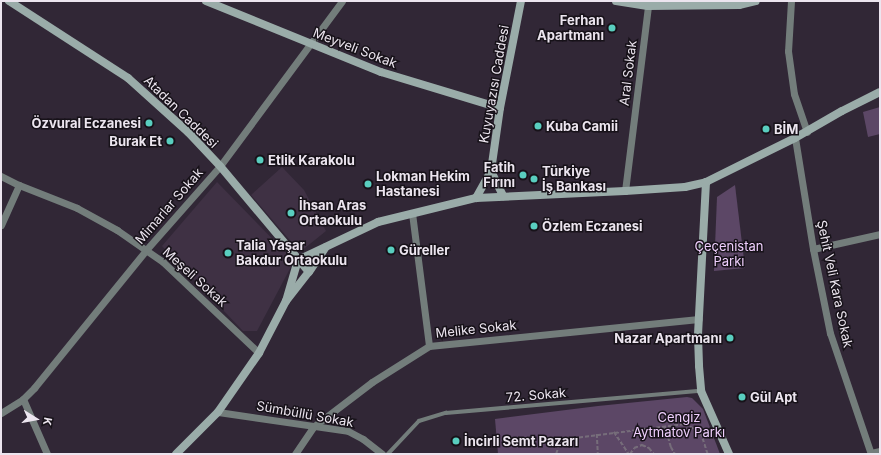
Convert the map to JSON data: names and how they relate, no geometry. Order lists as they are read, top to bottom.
{
  "streets": {
    "street": [
      "Meyveli Sokak",
      "Aral Sokak",
      "Kuyuyazısı Caddesi",
      "Atadan Caddesi",
      "Mimarlar Sokak",
      "Meşeli Sokak",
      "Şehit Veli Kara Sokak",
      "Melike Sokak",
      "Sümbüllü Sokak"
    ],
    "lane": ["72. Sokak"]
  },
  "crossings": [
    ["Meyveli Sokak", "Kuyuyazısı Caddesi"],
    ["Meyveli Sokak", "Mimarlar Sokak"],
    ["Atadan Caddesi", "Mimarlar Sokak"],
    ["Mimarlar Sokak", "Meşeli Sokak"],
    ["Melike Sokak", "Sümbüllü Sokak"]
  ],
  "parks": ["Çeçenistan Parkı", "Cengiz Aytmatov Parkı"],
  "places": [
    "Ferhan Apartmanı",
    "Özvural Eczanesi",
    "Kuba Camii",
    "BİM",
    "Burak Et",
    "Etlik Karakolu",
    "Fatih Fırını",
    "Türkiye İş Bankası",
    "Lokman Hekim Hastanesi",
    "İhsan Aras Ortaokulu",
    "Özlem Eczanesi",
    "Güreller",
    "Talia Yaşar Bakdur Ortaokulu",
    "Nazar Apartmanı",
    "Gül Apt",
    "İncirli Semt Pazarı"
  ],
  "north": "right"
}
